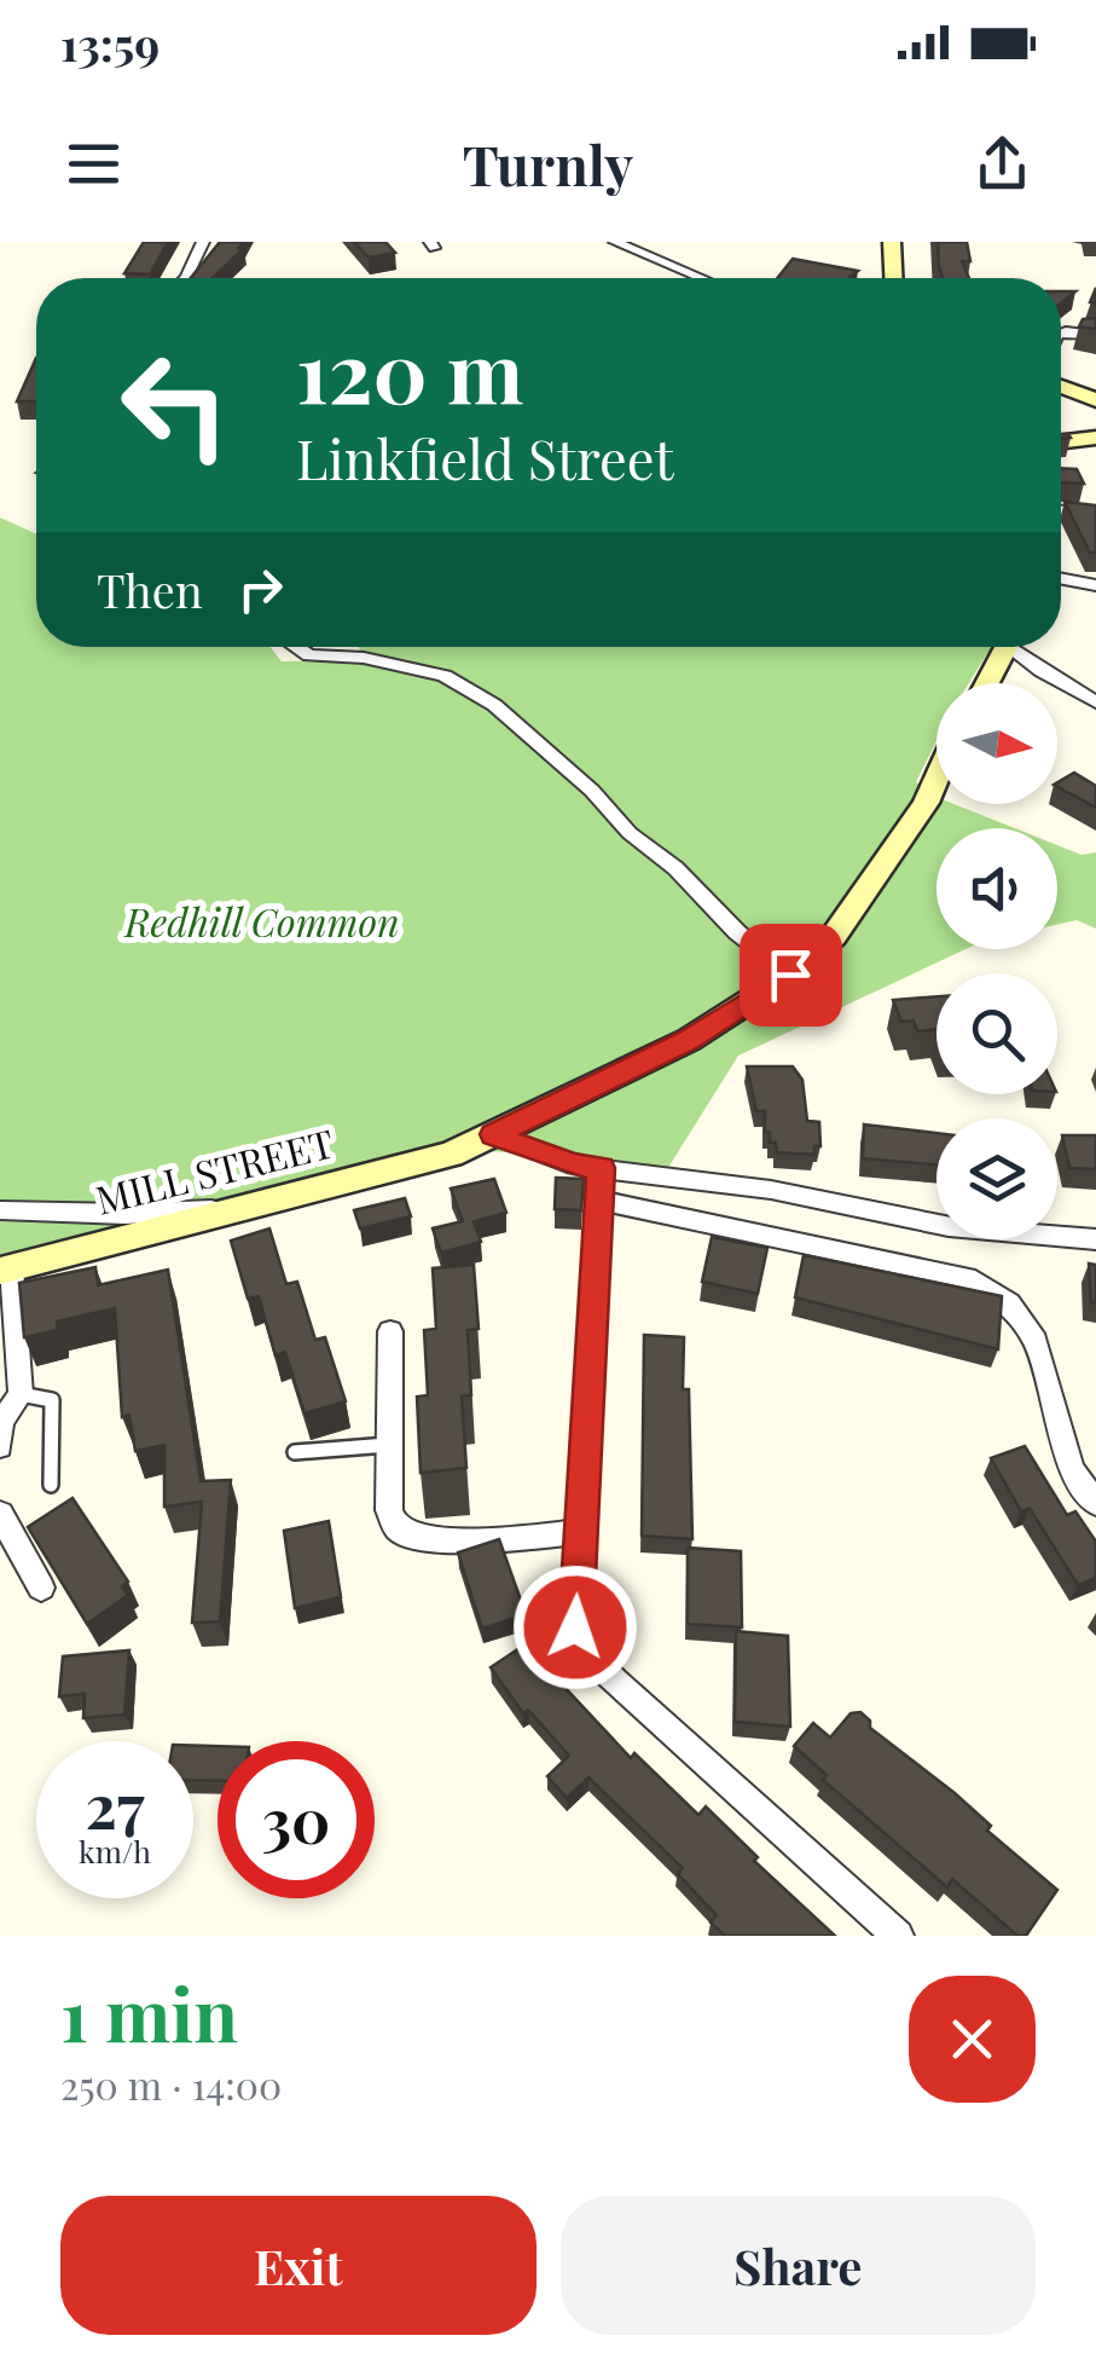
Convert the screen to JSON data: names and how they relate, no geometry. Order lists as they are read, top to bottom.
{
  "streets": {
    "street": ["MILL STREET"]
  },
  "parks": ["Redhill Common"],
  "north": "right",
  "page": {
    "status": "13:59",
    "header": "Turnly",
    "turn": ["120 m", "Linkfield Street"],
    "then": "Then",
    "speed": "27 km/h",
    "limit": "30",
    "heading": ["1 min", "250 m · 14:00"],
    "buttons": ["Exit", "Share"]
  }
}
